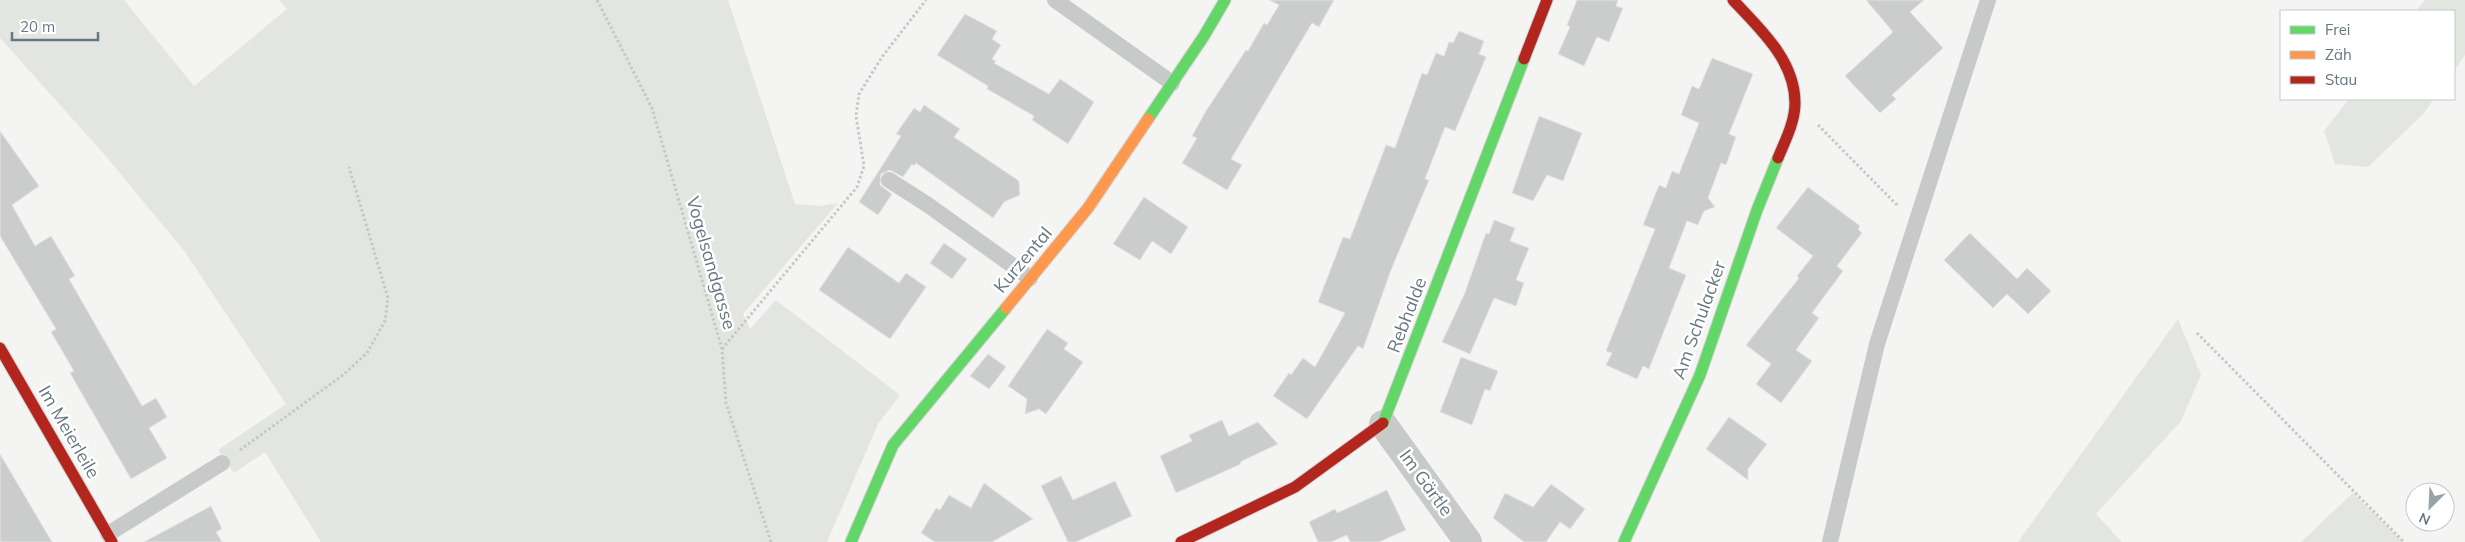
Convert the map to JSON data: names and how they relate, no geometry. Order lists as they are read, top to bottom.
{
  "streets": {
    "street": [
      "Kurzental",
      "Rebhalde",
      "Am Schulacker",
      "Im Meierleile",
      "Im Gärtle"
    ],
    "path": ["Vogelsandgasse"]
  },
  "crossings": [
    ["Rebhalde", "Im Gärtle"]
  ],
  "legend": ["Frei", "Zäh", "Stau"],
  "scale_bar": "20 m",
  "north": "bottom left"
}
